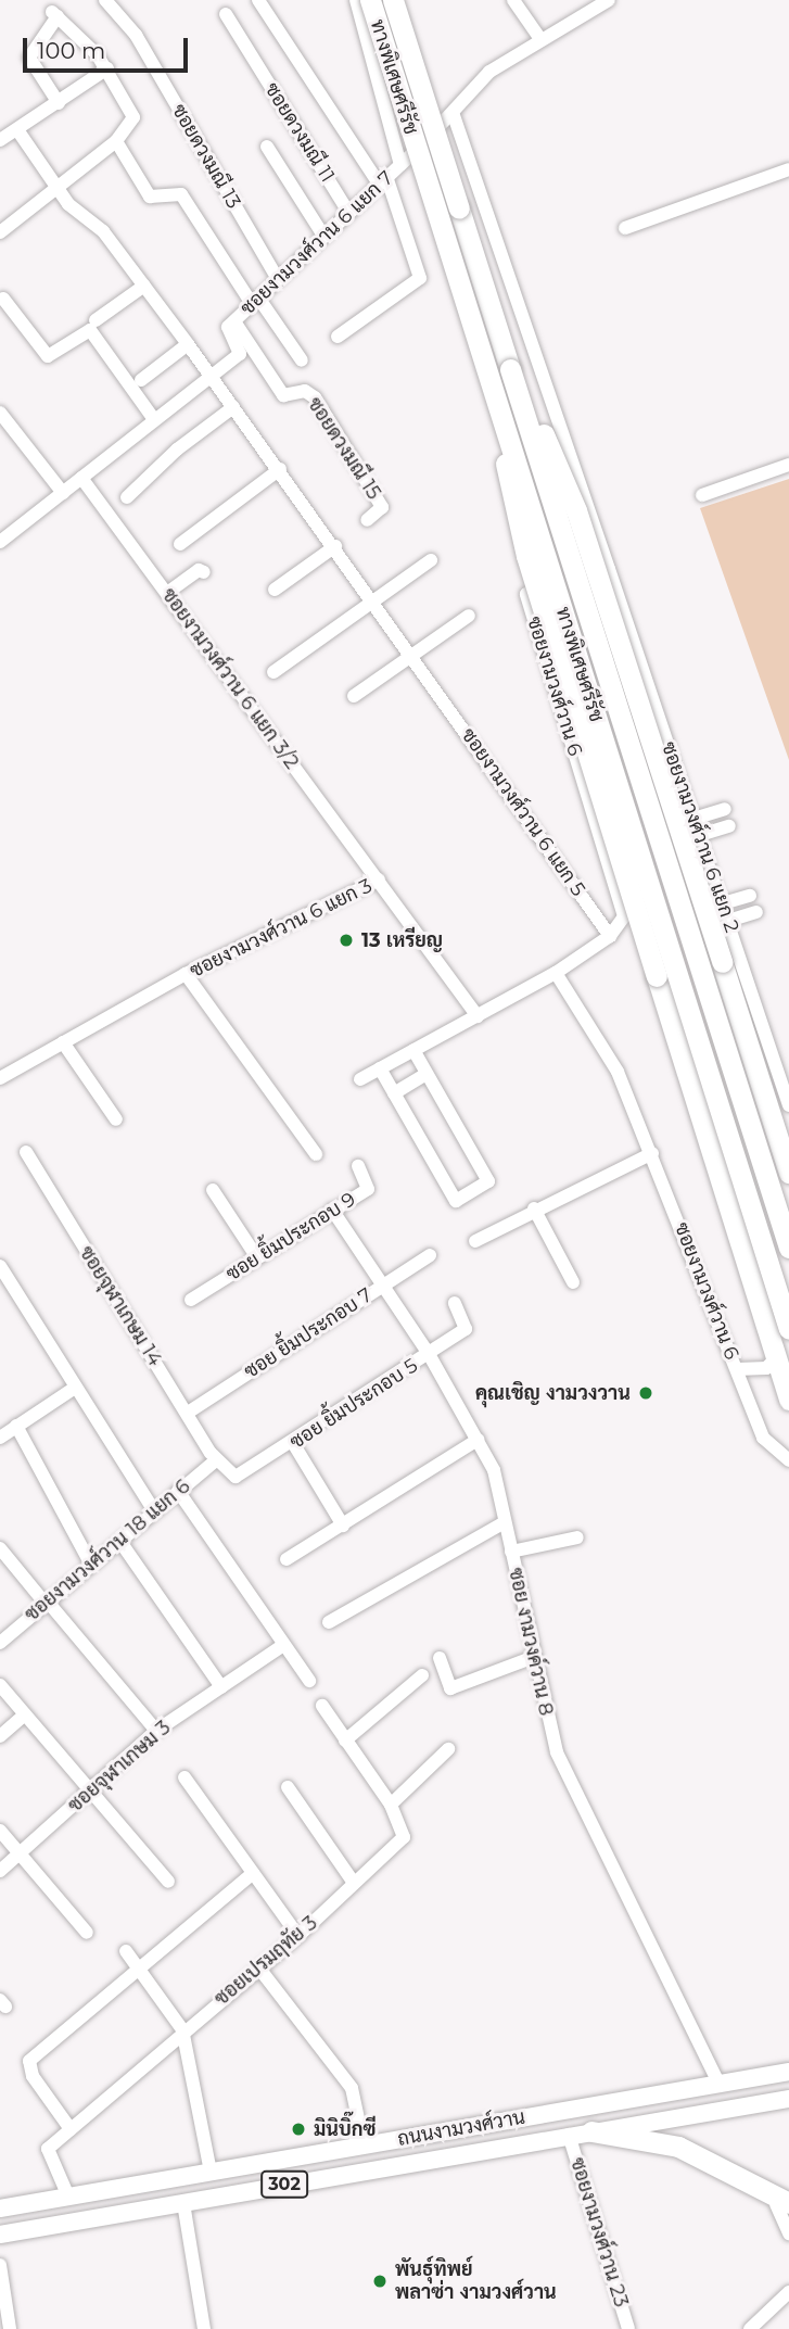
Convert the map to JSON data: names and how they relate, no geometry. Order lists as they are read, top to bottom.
{
  "streets": {
    "highway": ["ทางพิเศษศรีรัช"],
    "main road": ["ถนนงามวงศ์วาน", "302"],
    "street": [
      "ซอยดวงมณี 11",
      "ซอยดวงมณี 13",
      "ซอยงามวงศ์วาน 6 แยก 7",
      "ซอยดวงมณี 15",
      "ซอยงามวงศ์วาน 6 แยก 3/2",
      "ซอยงามวงศ์วาน 6",
      "ซอยงามวงศ์วาน 6 แยก 5",
      "ซอยงามวงศ์วาน 6 แยก 2",
      "ซอยงามวงศ์วาน 6 แยก 3",
      "ซอย ยิ้มประกอบ 9",
      "ซอยจุฬาเกษม 14",
      "ซอย ยิ้มประกอบ 7",
      "ซอย ยิ้มประกอบ 5",
      "ซอยงามวงศ์วาน 18 แยก 6",
      "ซอย งามวงค์วาน 8",
      "ซอยจุฬาเกษม 3",
      "ซอยเปรมฤทัย 3",
      "ซอยงามวงศ์วาน 23"
    ]
  },
  "crossings": [
    ["ซอยดวงมณี 11", "ซอยงามวงศ์วาน 6 แยก 7"],
    ["ซอยดวงมณี 13", "ซอยงามวงศ์วาน 6 แยก 7"],
    ["ซอยงามวงศ์วาน 6 แยก 7", "ซอยดวงมณี 15"],
    ["ซอยงามวงศ์วาน 6 แยก 7", "ซอยงามวงศ์วาน 6 แยก 3/2"],
    ["ซอยงามวงศ์วาน 6 แยก 7", "ซอยงามวงศ์วาน 6 แยก 5"],
    ["ซอยงามวงศ์วาน 6 แยก 3/2", "ซอยงามวงศ์วาน 6 แยก 3"],
    ["ซอยงามวงศ์วาน 6", "ซอยงามวงศ์วาน 6 แยก 5"],
    ["ซอยงามวงศ์วาน 6", "ซอยงามวงศ์วาน 6 แยก 2"],
    ["ซอย ยิ้มประกอบ 9", "ซอย งามวงค์วาน 8"],
    ["ซอยจุฬาเกษม 14", "ซอย ยิ้มประกอบ 7"],
    ["ซอยจุฬาเกษม 14", "ซอย ยิ้มประกอบ 5"],
    ["ซอยจุฬาเกษม 14", "ซอยงามวงศ์วาน 18 แยก 6"],
    ["ซอย ยิ้มประกอบ 7", "ซอย งามวงค์วาน 8"],
    ["ซอย ยิ้มประกอบ 5", "ซอยงามวงศ์วาน 18 แยก 6"],
    ["ซอย ยิ้มประกอบ 5", "ซอย งามวงค์วาน 8"],
    ["ซอย งามวงค์วาน 8", "ถนนงามวงศ์วาน"],
    ["ซอยเปรมฤทัย 3", "ถนนงามวงศ์วาน"],
    ["ถนนงามวงศ์วาน", "ซอยงามวงศ์วาน 23"]
  ],
  "places": [
    "13 เหรียญ",
    "คุณเชิญ งามวงวาน",
    "มินิบิ๊กซี",
    "พันธุ์ทิพย์ พลาซ่า งามวงศ์วาน"
  ],
  "scale_bar": "100 m"
}
